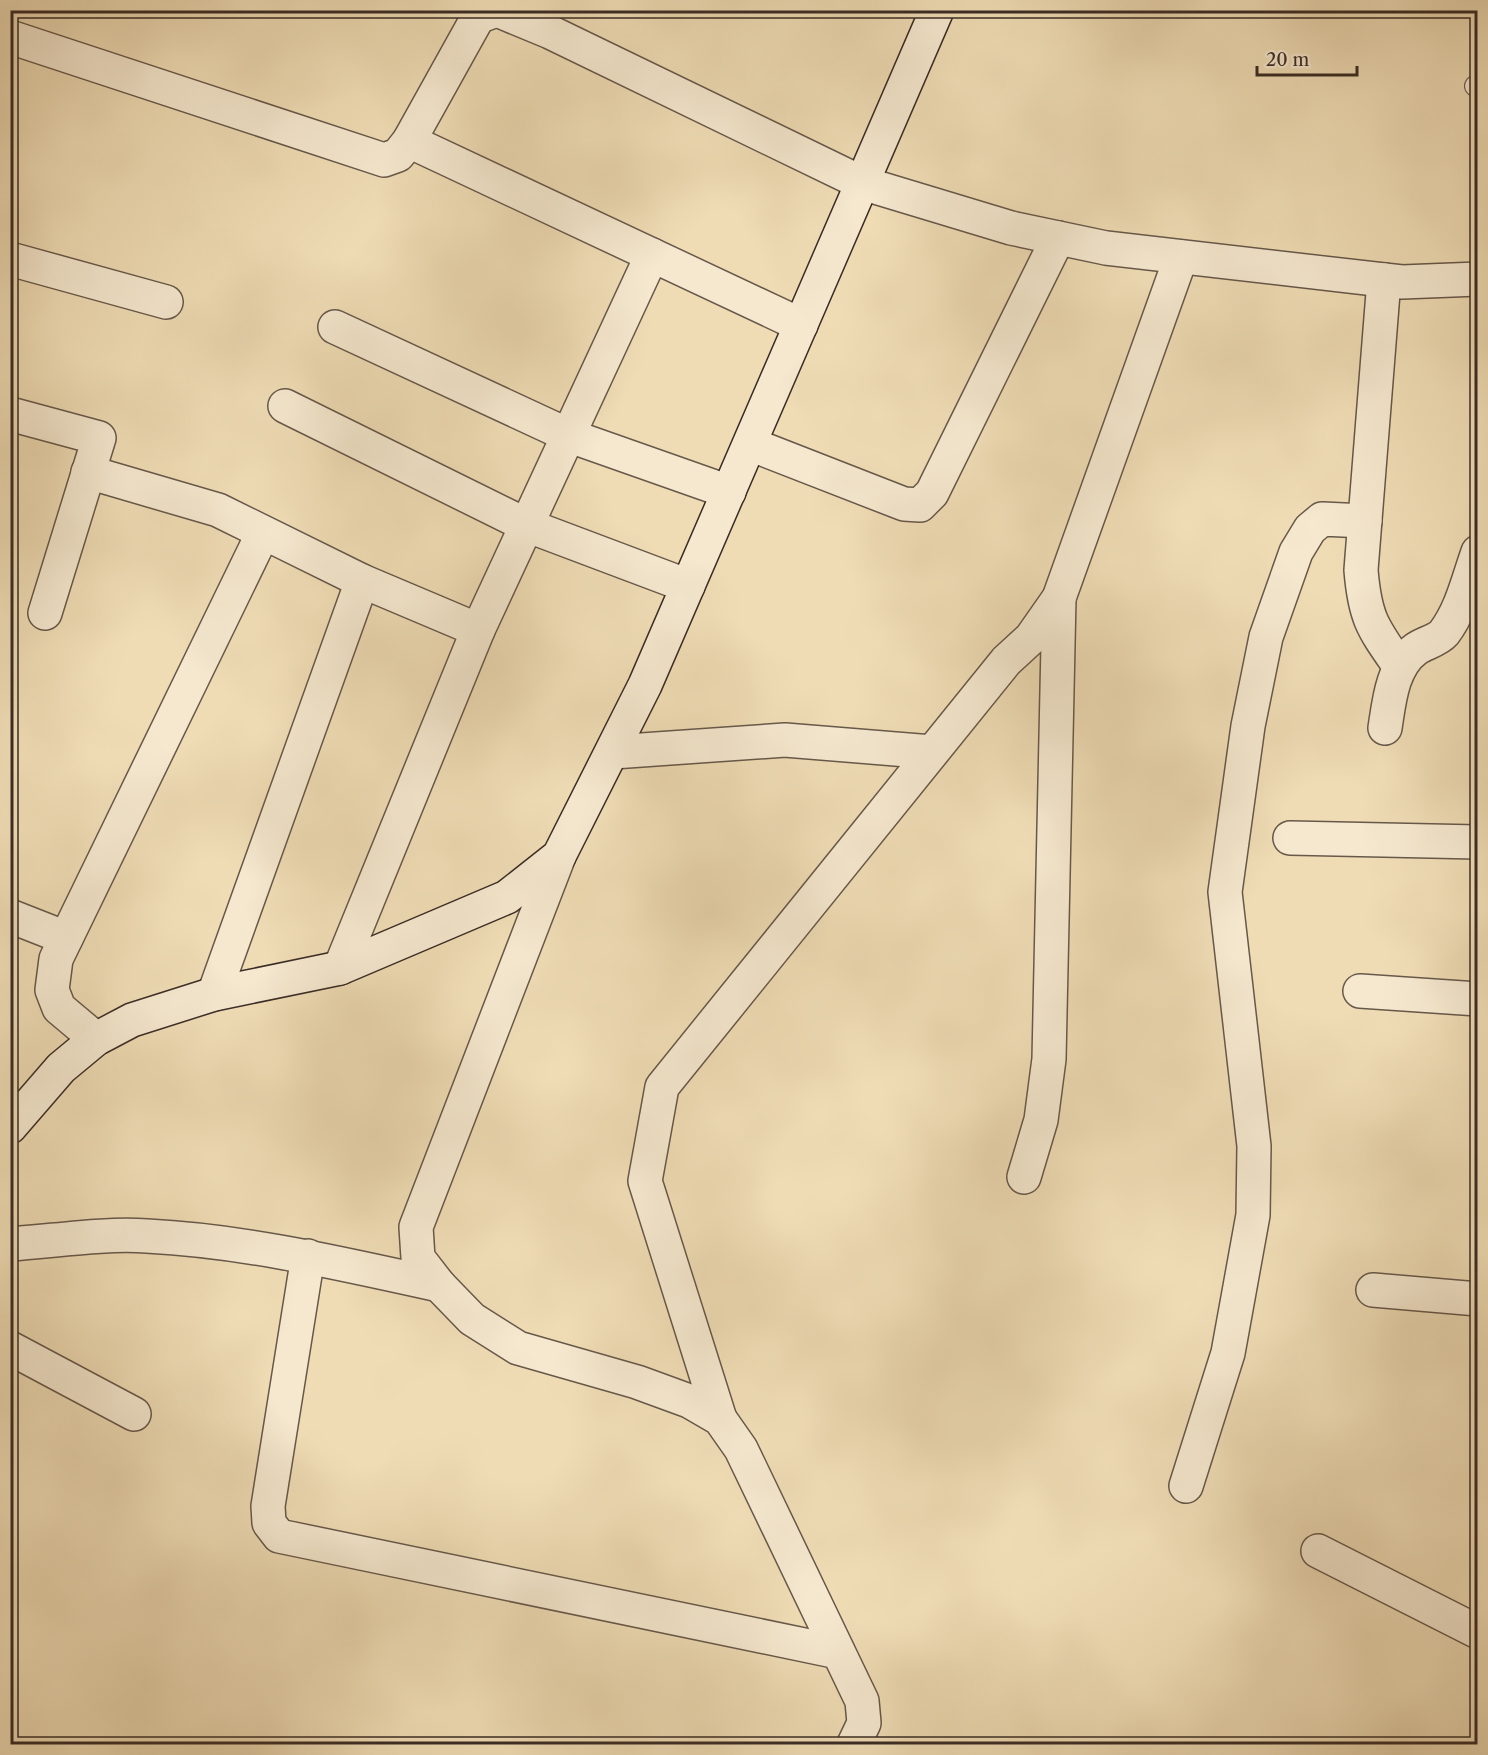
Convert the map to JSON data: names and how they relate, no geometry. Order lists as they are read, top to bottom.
{
  "scale_bar": "20 m"
}
